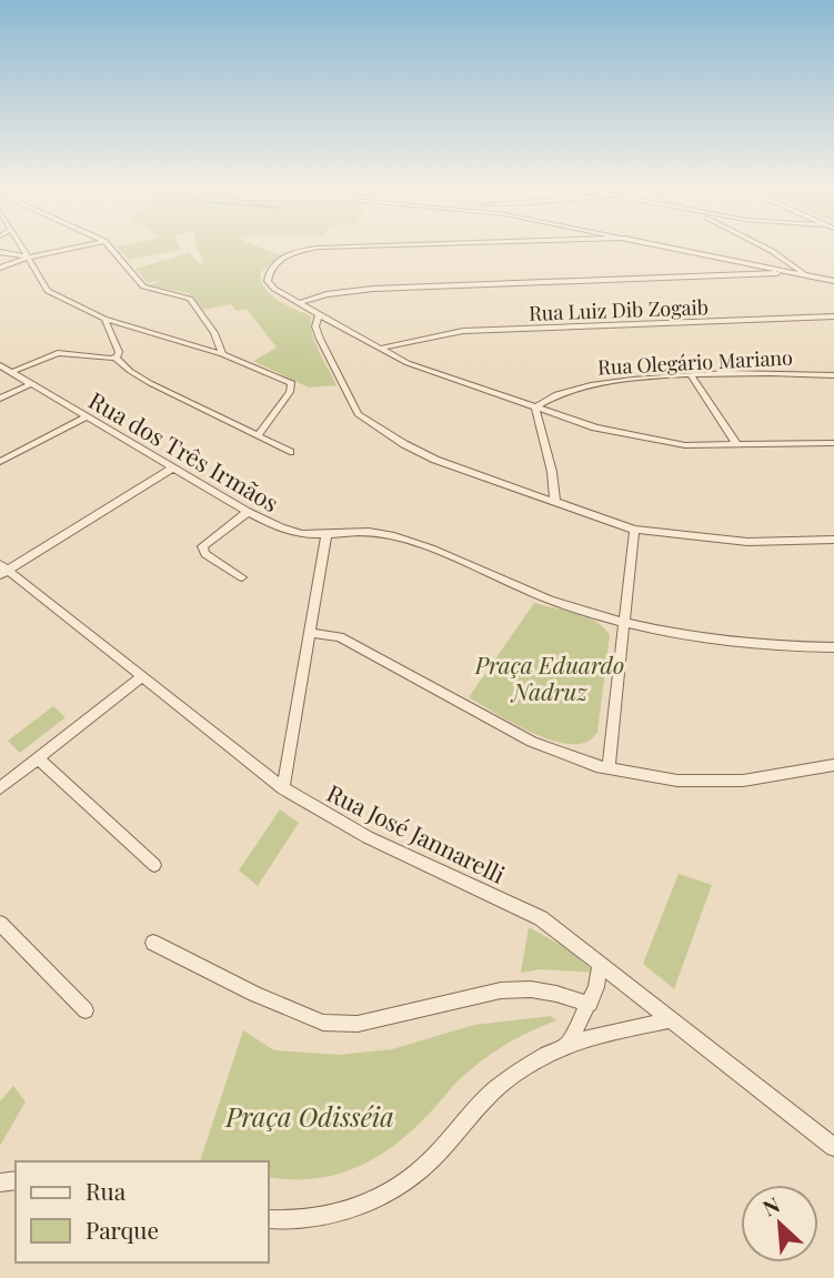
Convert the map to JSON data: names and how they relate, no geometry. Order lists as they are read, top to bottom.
{
  "streets": {
    "street": [
      "Rua Luiz Dib Zogaib",
      "Rua Olegário Mariano",
      "Rua dos Três Irmãos",
      "Rua José Jannarelli"
    ]
  },
  "parks": ["Praça Eduardo Nadruz", "Praça Odisséia"],
  "legend": ["Rua", "Parque"],
  "north": "top left"
}
